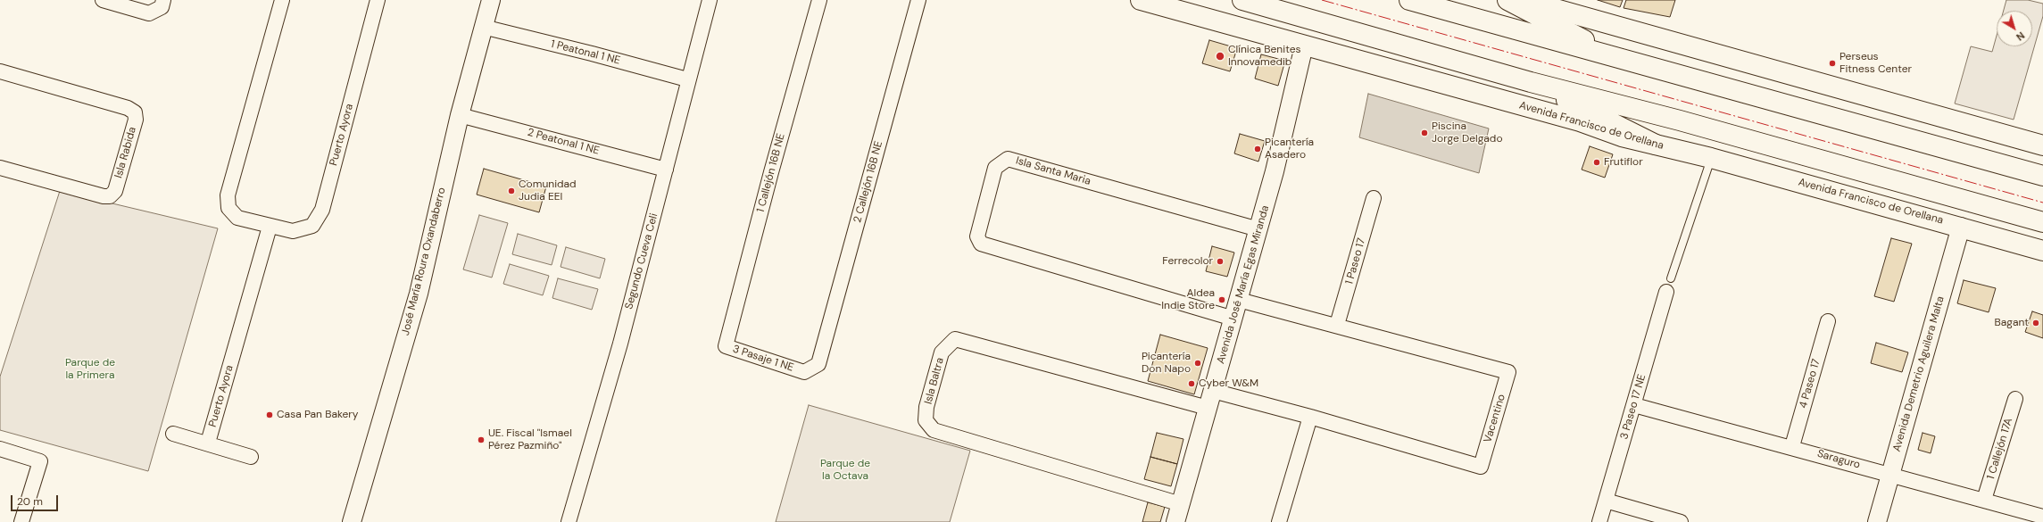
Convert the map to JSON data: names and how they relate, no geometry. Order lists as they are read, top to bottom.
{
  "streets": {
    "main road": ["Avenida Francisco de Orellana"],
    "street": [
      "1 Peatonal 1 NE",
      "Puerto Ayora",
      "2 Peatonal 1 NE",
      "Isla Rabida",
      "Isla Santa Maria",
      "1 Callejón 16B NE",
      "2 Callejón 16B NE",
      "José María Roura Oxandaberro",
      "Segundo Cueva Celi",
      "1 Paseo 17",
      "Avenida José María Egas Miranda",
      "3 Pasaje 1 NE",
      "Avenida Demetrio Aguilera Malta",
      "Isla Baltra",
      "4 Paseo 17",
      "3 Paseo 17 NE",
      "Vacentino",
      "1 Callejón 17A",
      "Saraguro"
    ]
  },
  "crossings": [
    ["1 Peatonal 1 NE", "José María Roura Oxandaberro"],
    ["1 Peatonal 1 NE", "Segundo Cueva Celi"],
    ["Avenida Francisco de Orellana", "Avenida José María Egas Miranda"],
    ["Avenida Francisco de Orellana", "Avenida Demetrio Aguilera Malta"],
    ["Avenida Francisco de Orellana", "3 Paseo 17 NE"],
    ["2 Peatonal 1 NE", "José María Roura Oxandaberro"],
    ["2 Peatonal 1 NE", "Segundo Cueva Celi"],
    ["Isla Santa Maria", "Avenida José María Egas Miranda"],
    ["1 Callejón 16B NE", "3 Pasaje 1 NE"],
    ["2 Callejón 16B NE", "3 Pasaje 1 NE"],
    ["1 Paseo 17", "Vacentino"],
    ["Avenida José María Egas Miranda", "Isla Baltra"],
    ["Avenida José María Egas Miranda", "Vacentino"],
    ["Avenida Demetrio Aguilera Malta", "Saraguro"],
    ["4 Paseo 17", "Saraguro"],
    ["3 Paseo 17 NE", "Saraguro"],
    ["1 Callejón 17A", "Saraguro"]
  ],
  "parks": ["Parque de la Primera", "Parque de la Octava"],
  "places": [
    "Clínica Benites Innovamedib",
    "Perseus Fitness Center",
    "Piscina Jorge Delgado",
    "Picantería Asadero",
    "Frutiflor",
    "Comunidad Judia EEI",
    "Ferrecolor",
    "Aldea Indie Store",
    "Bagant",
    "Picantería Don Napo",
    "Cyber W&M",
    "Casa Pan Bakery",
    "UE. Fiscal \"Ismael Pérez Pazmiño\""
  ],
  "scale_bar": "20 m",
  "north": "bottom right"
}
